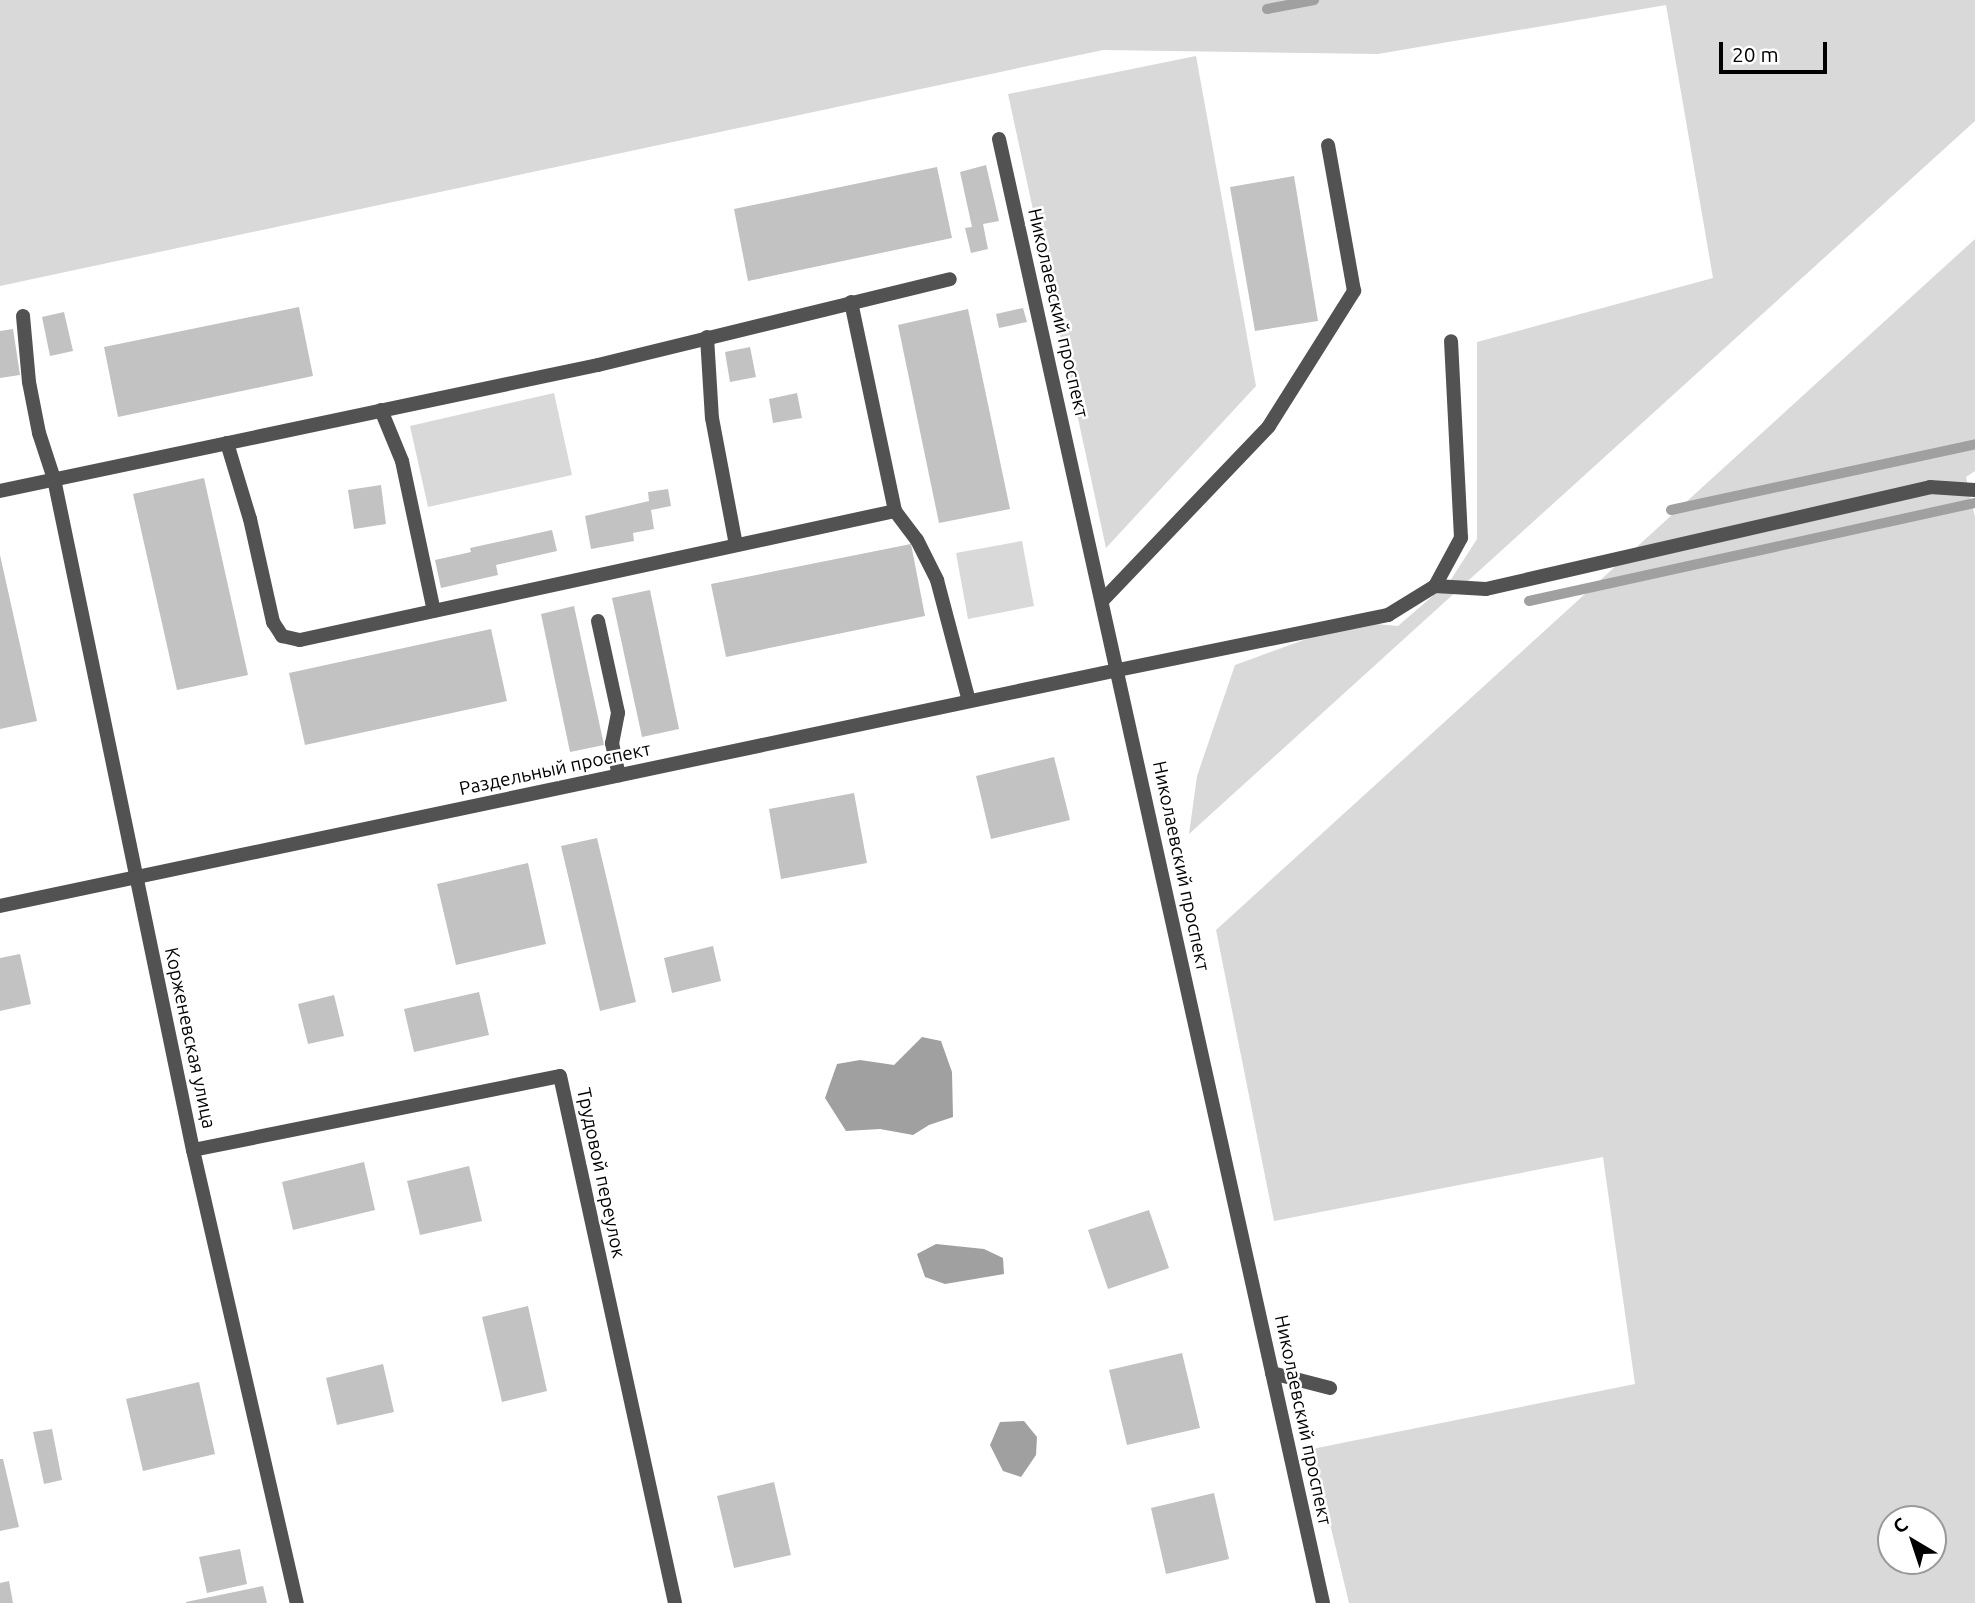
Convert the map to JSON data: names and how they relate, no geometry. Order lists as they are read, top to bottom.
{
  "streets": {
    "street": [
      "Николаевский проспект",
      "Раздельный проспект",
      "Корженевская улица",
      "Трудовой переулок"
    ]
  },
  "crossings": [
    ["Николаевский проспект", "Раздельный проспект"],
    ["Раздельный проспект", "Корженевская улица"],
    ["Корженевская улица", "Трудовой переулок"]
  ],
  "scale_bar": "20 m",
  "north": "top left"
}
